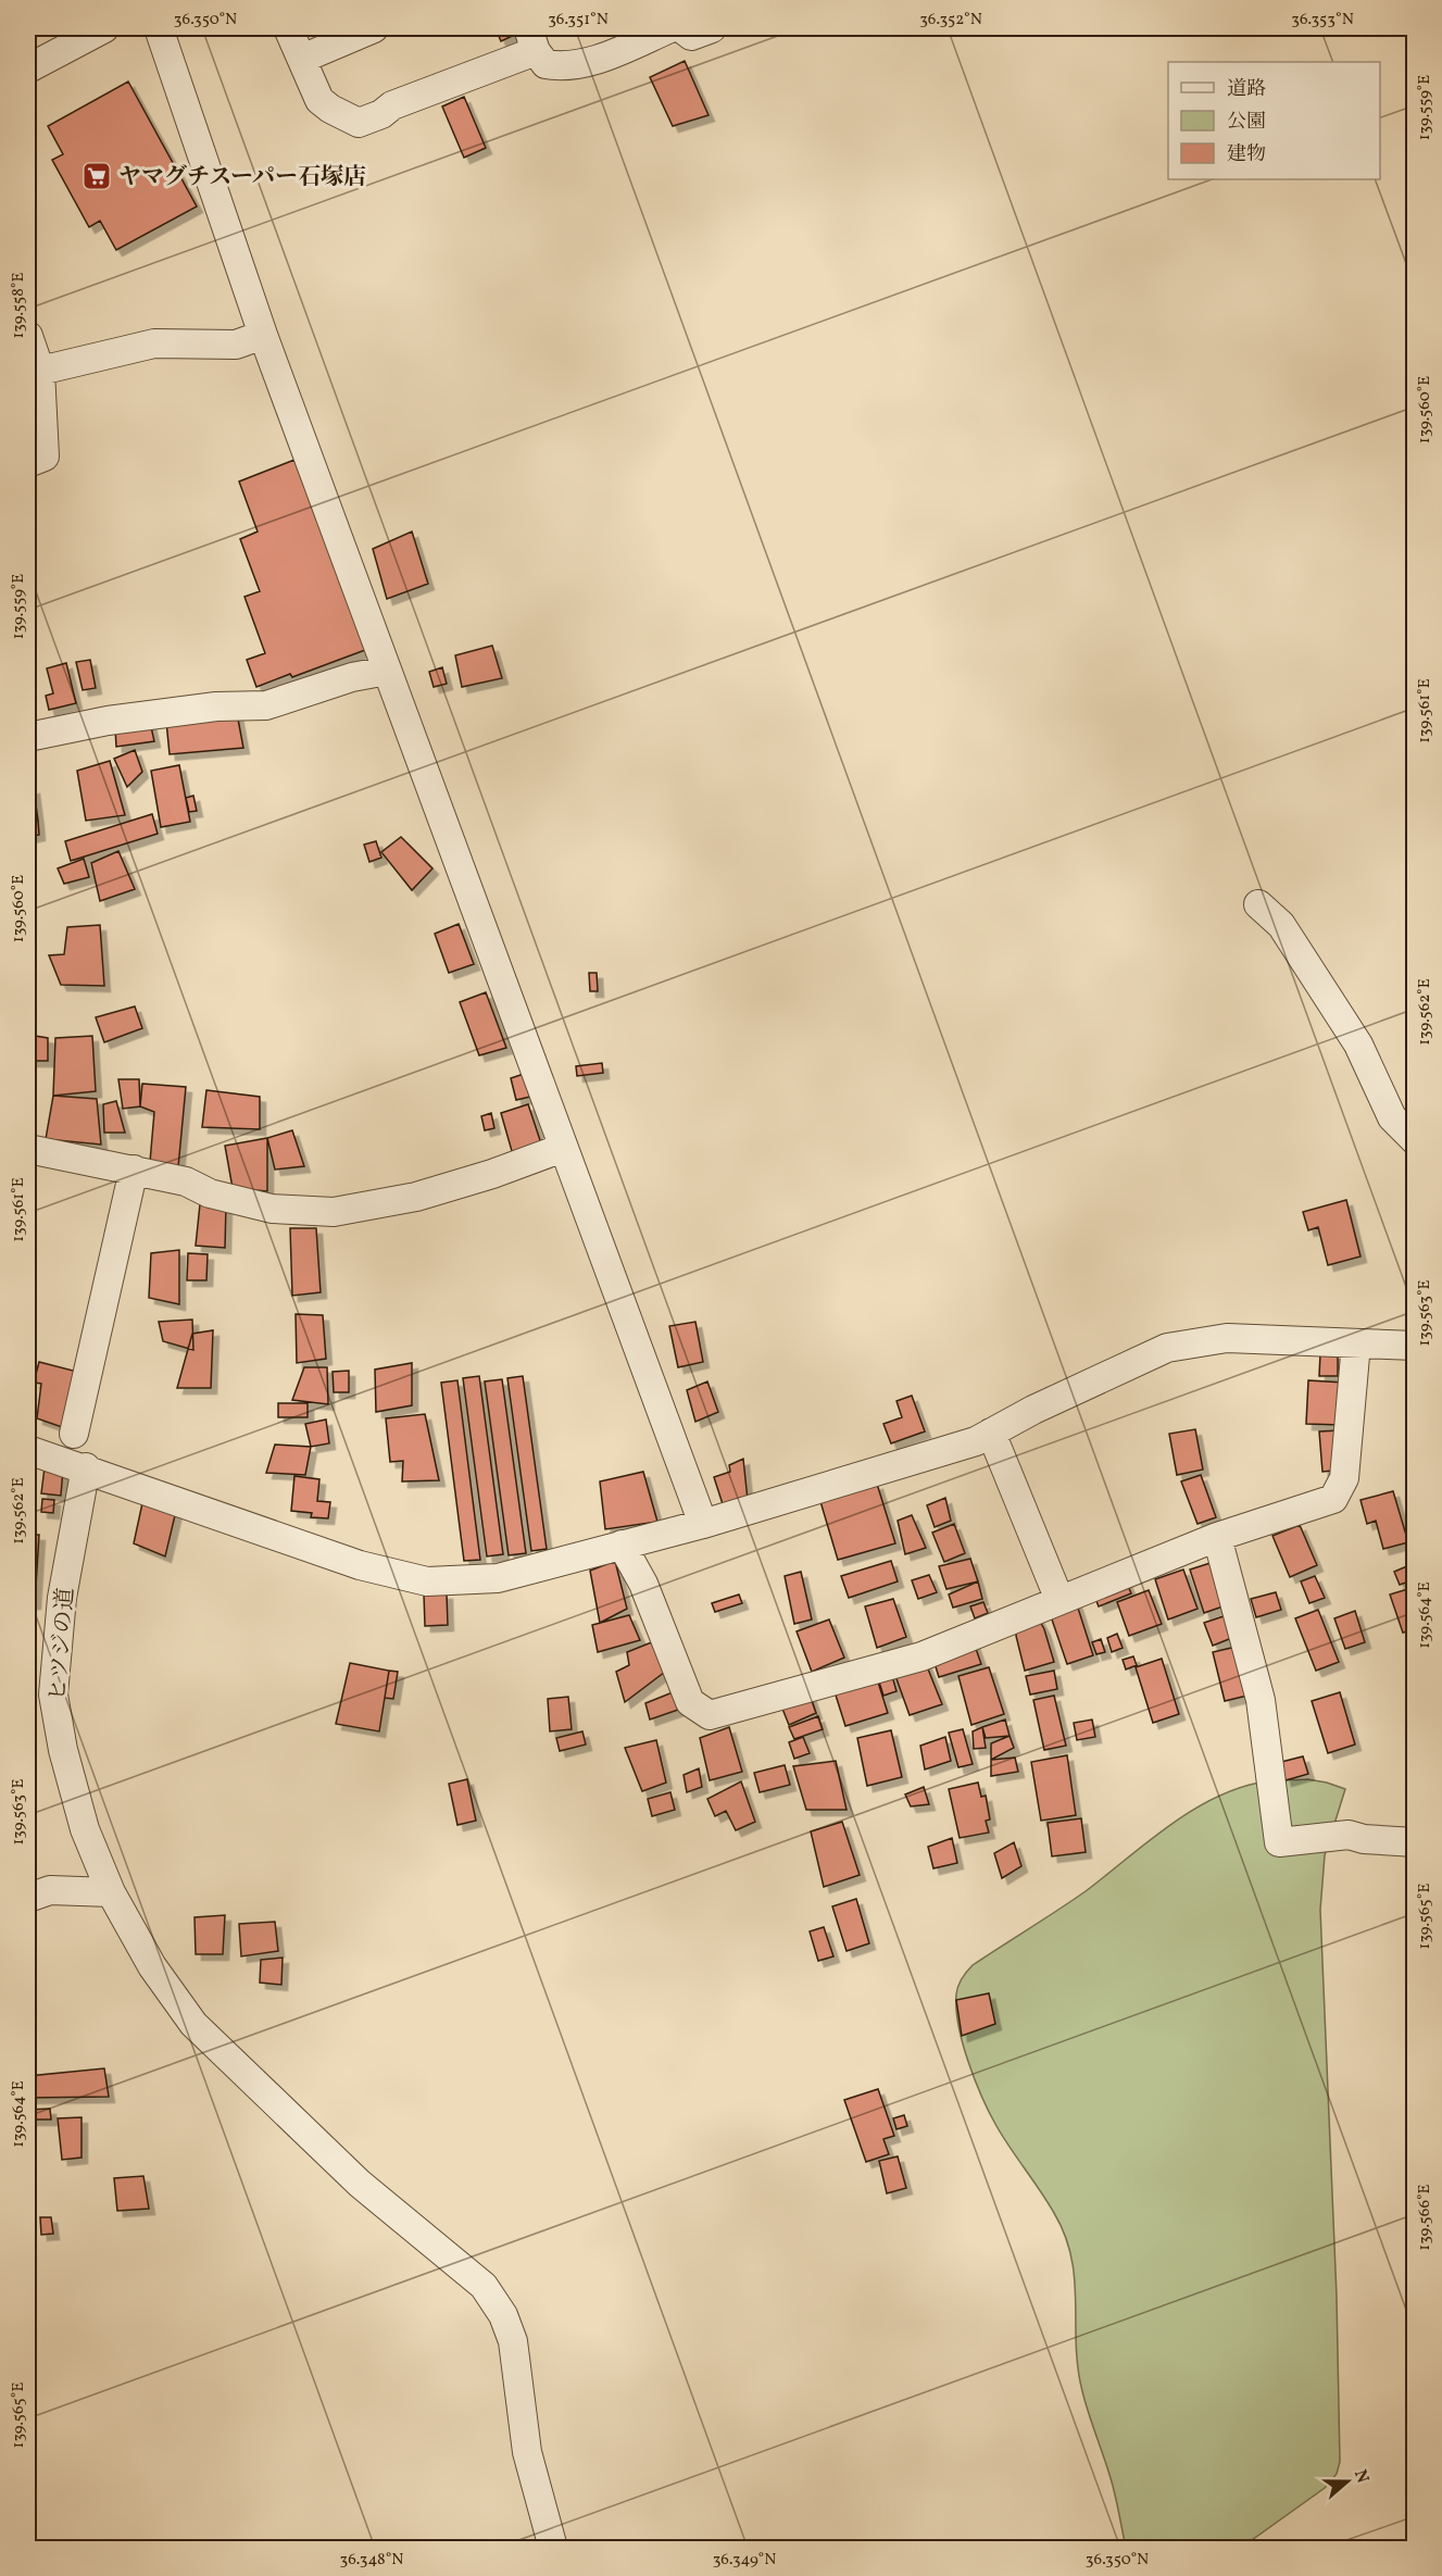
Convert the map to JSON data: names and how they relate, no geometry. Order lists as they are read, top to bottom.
{
  "streets": {
    "street": ["ヒツジの道"]
  },
  "places": {
    "supermarket": ["ヤマグチスーパー石塚店"]
  },
  "legend": ["道路", "公園", "建物"],
  "north": "right",
  "coordinates": [
    "36.350°N",
    "36.351°N",
    "36.352°N",
    "36.353°N",
    "139.559°E",
    "139.558°E",
    "139.560°E",
    "139.561°E",
    "139.562°E",
    "139.563°E",
    "139.564°E",
    "139.565°E",
    "139.566°E",
    "36.348°N",
    "36.349°N"
  ]
}
